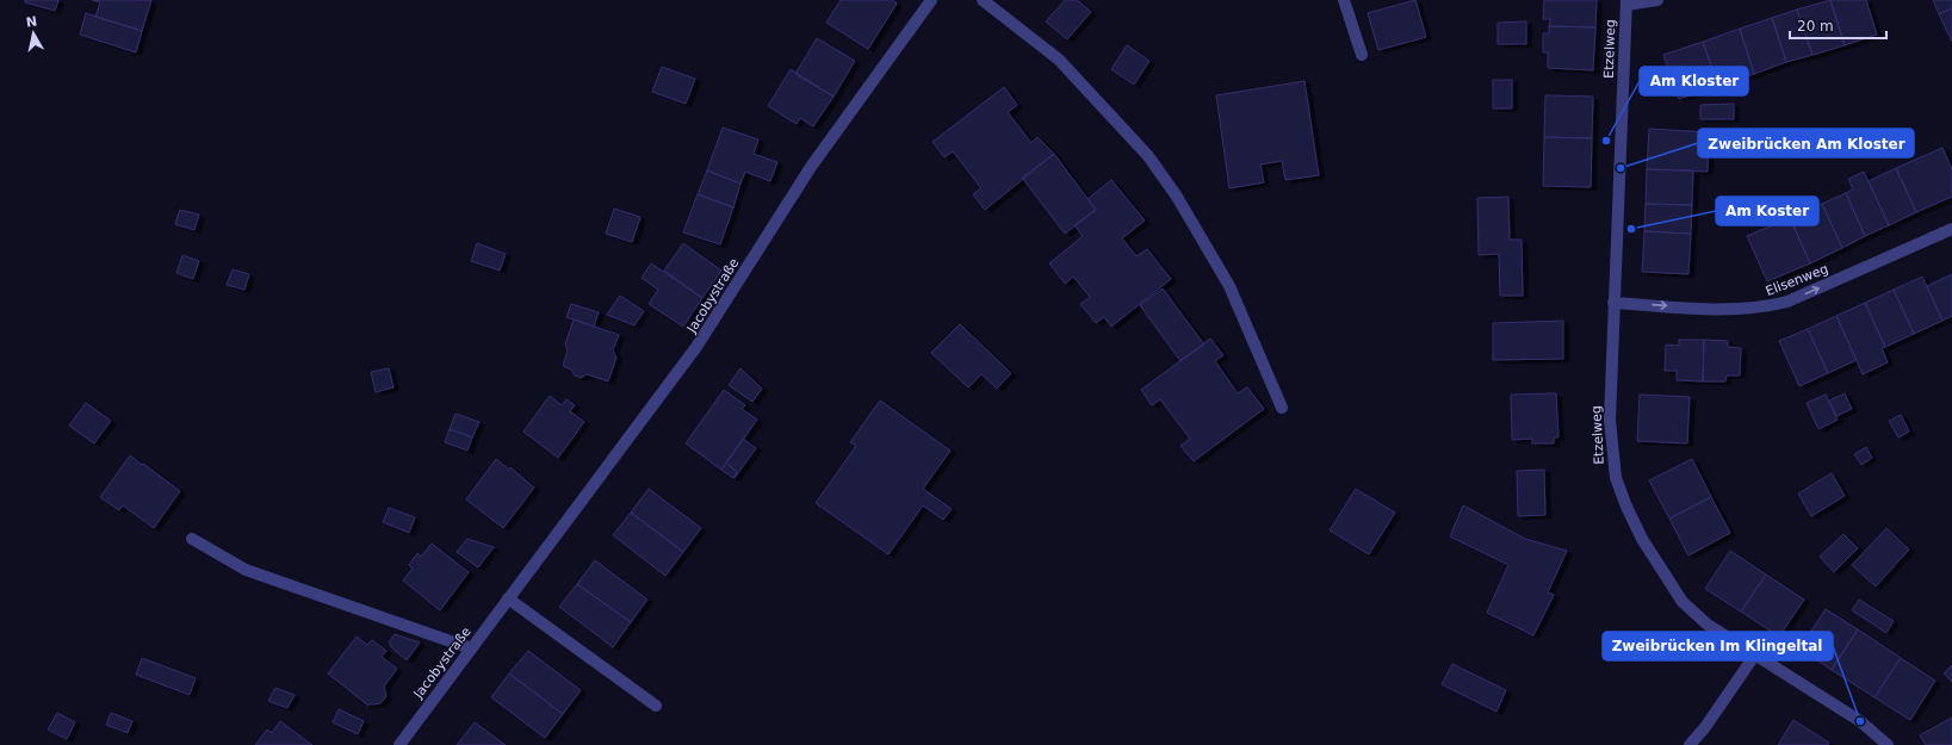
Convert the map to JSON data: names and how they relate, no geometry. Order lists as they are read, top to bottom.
{
  "streets": {
    "street": ["Etzelweg", "Elisenweg", "Jacobystraße"]
  },
  "crossings": [
    ["Etzelweg", "Elisenweg"]
  ],
  "one_way": ["Elisenweg"],
  "places": [
    "Am Kloster",
    "Zweibrücken Am Kloster",
    "Am Koster",
    "Zweibrücken Im Klingeltal"
  ],
  "scale_bar": "20 m",
  "north": "top"
}
